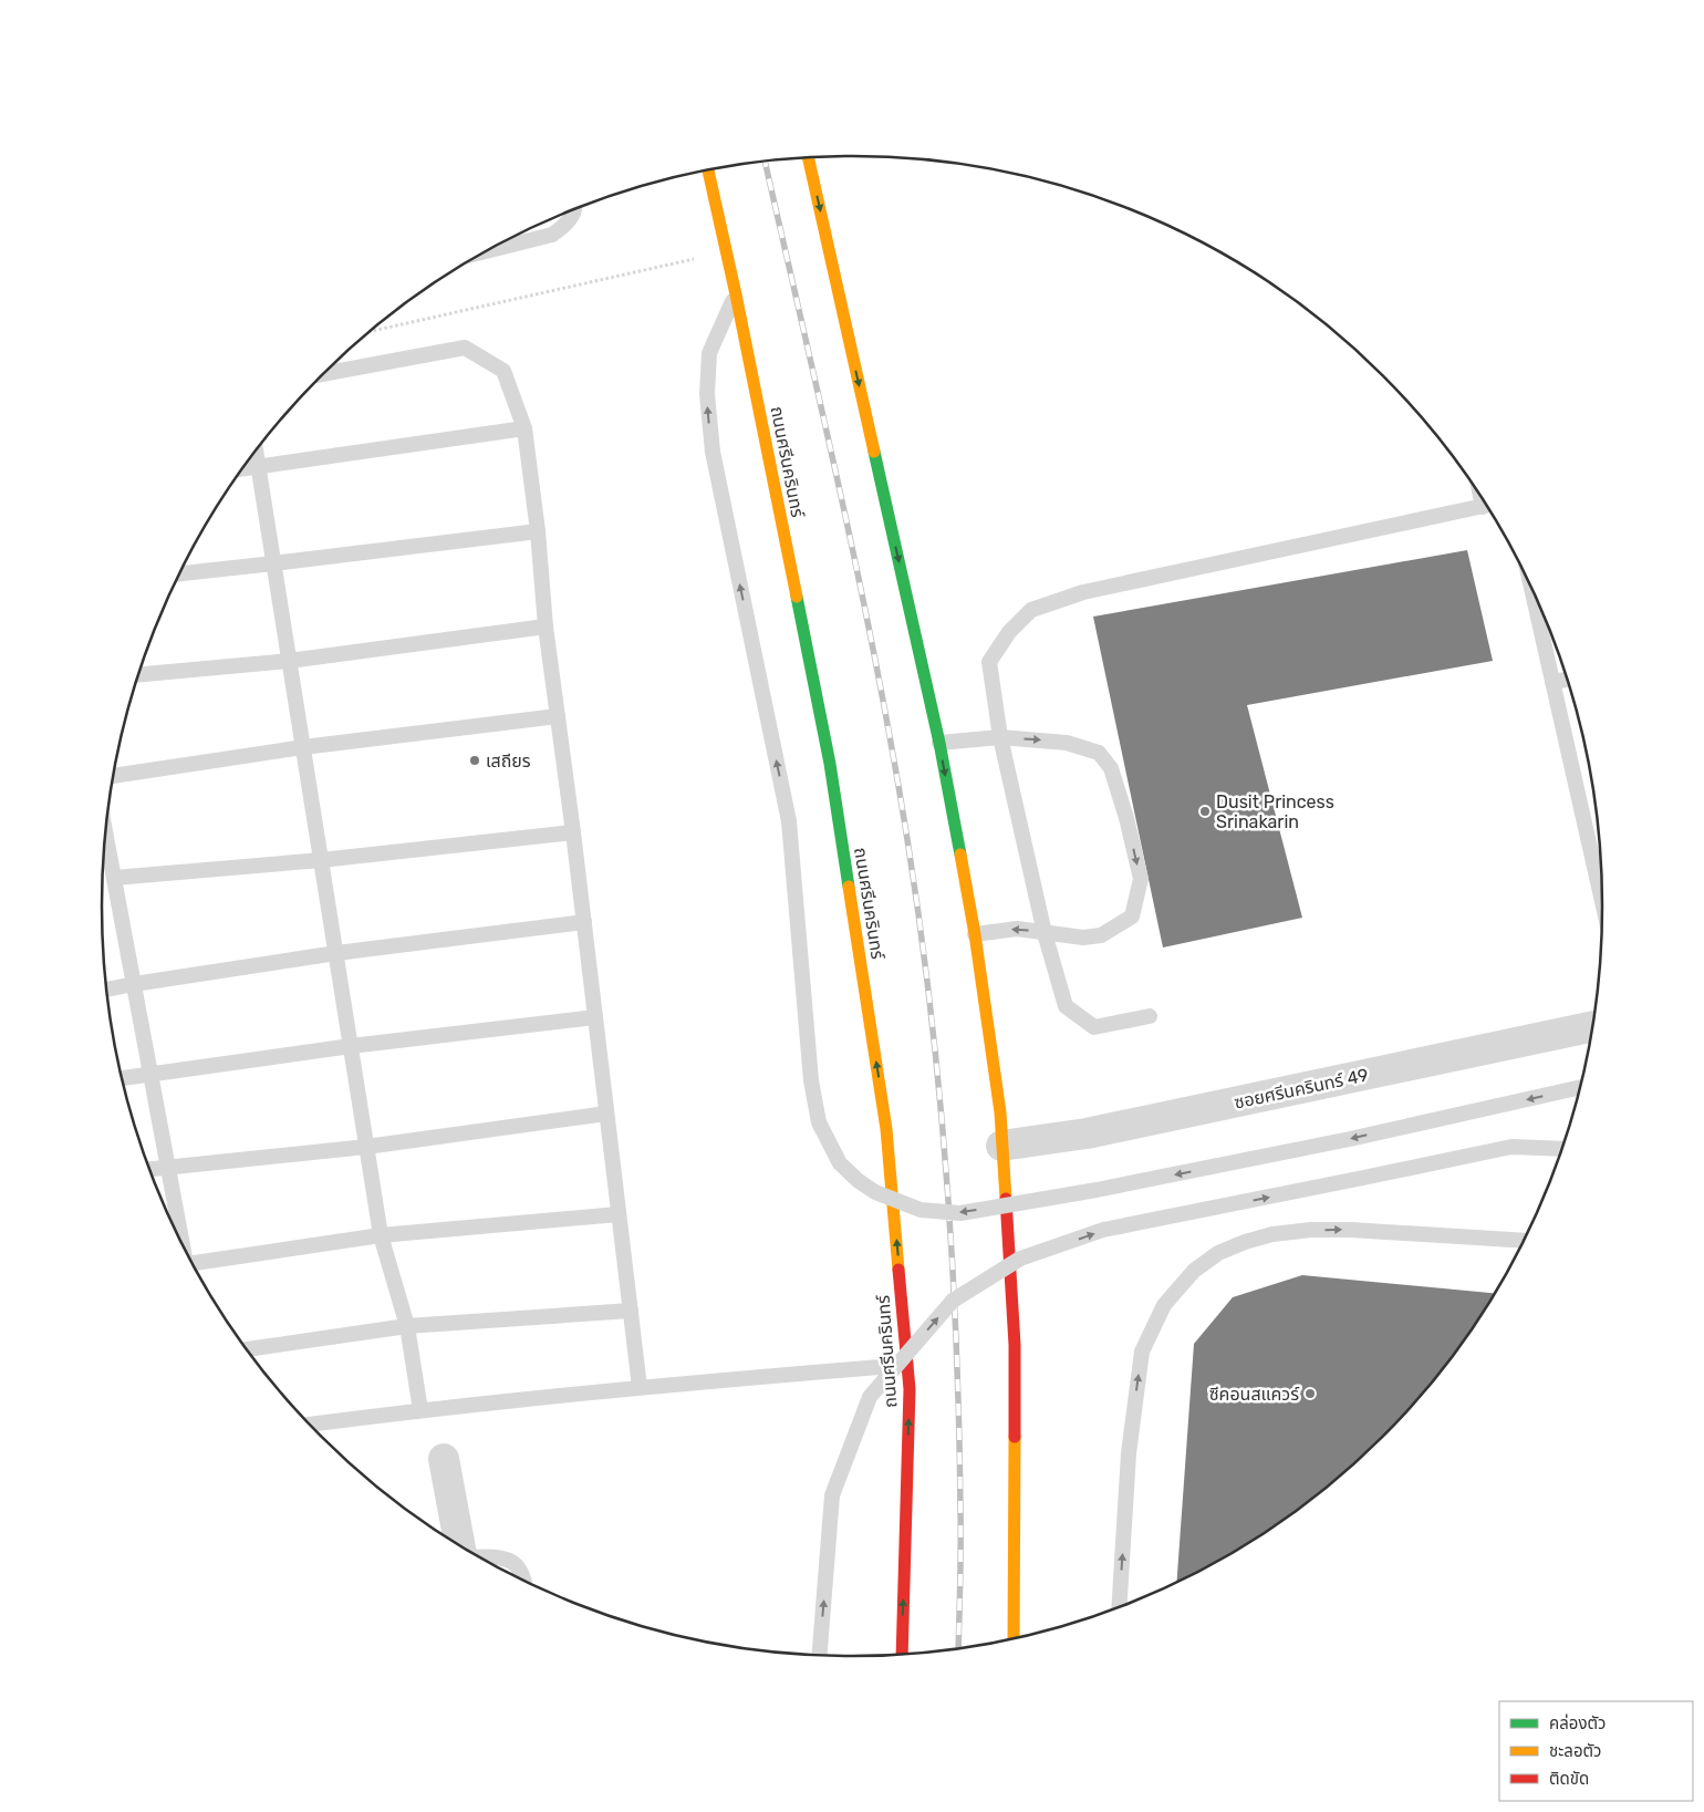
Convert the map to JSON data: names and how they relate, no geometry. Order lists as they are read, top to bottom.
{
  "streets": {
    "main road": ["ถนนศรีนครินทร์"],
    "street": ["ซอยศรีนครินทร์ 49"]
  },
  "places": ["เสถียร", "Dusit Princess Srinakarin", "ซีคอนสแควร์"],
  "legend": ["คล่องตัว", "ชะลอตัว", "ติดขัด"]
}
